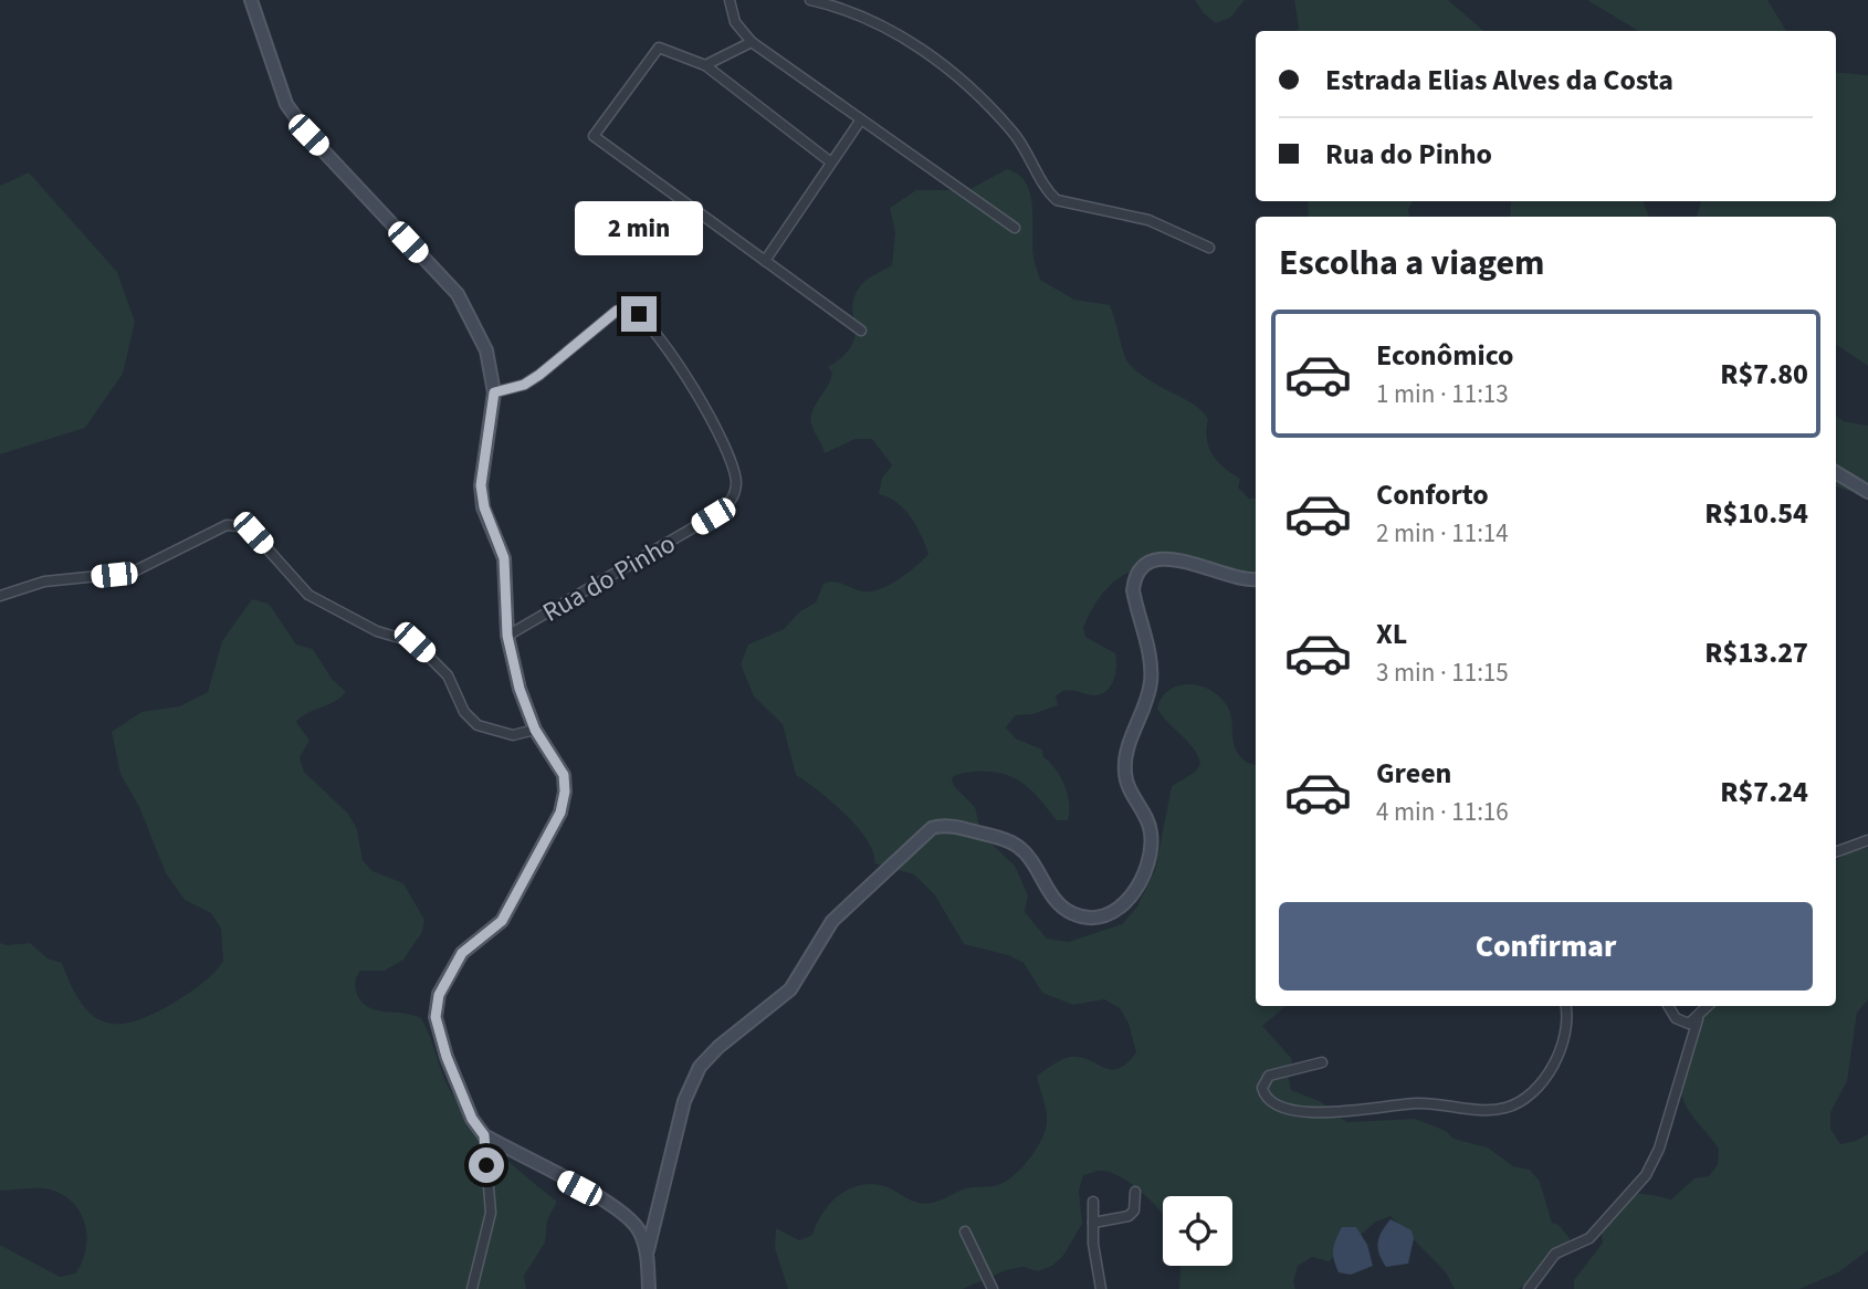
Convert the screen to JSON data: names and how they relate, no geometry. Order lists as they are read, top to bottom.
{
  "streets": {
    "street": ["Rua do Pinho"]
  },
  "page": {
    "banner": ["Estrada Elias Alves da Costa", "Rua do Pinho"],
    "bubble": "2 min",
    "heading": "Escolha a viagem",
    "list": [
      {
        "name": "Econômico",
        "note": "1 min · 11:13",
        "value": "R$7.80"
      },
      {
        "name": "Conforto",
        "note": "2 min · 11:14",
        "value": "R$10.54"
      },
      {
        "name": "XL",
        "note": "3 min · 11:15",
        "value": "R$13.27"
      },
      {
        "name": "Green",
        "note": "4 min · 11:16",
        "value": "R$7.24"
      }
    ],
    "buttons": "Confirmar"
  }
}
